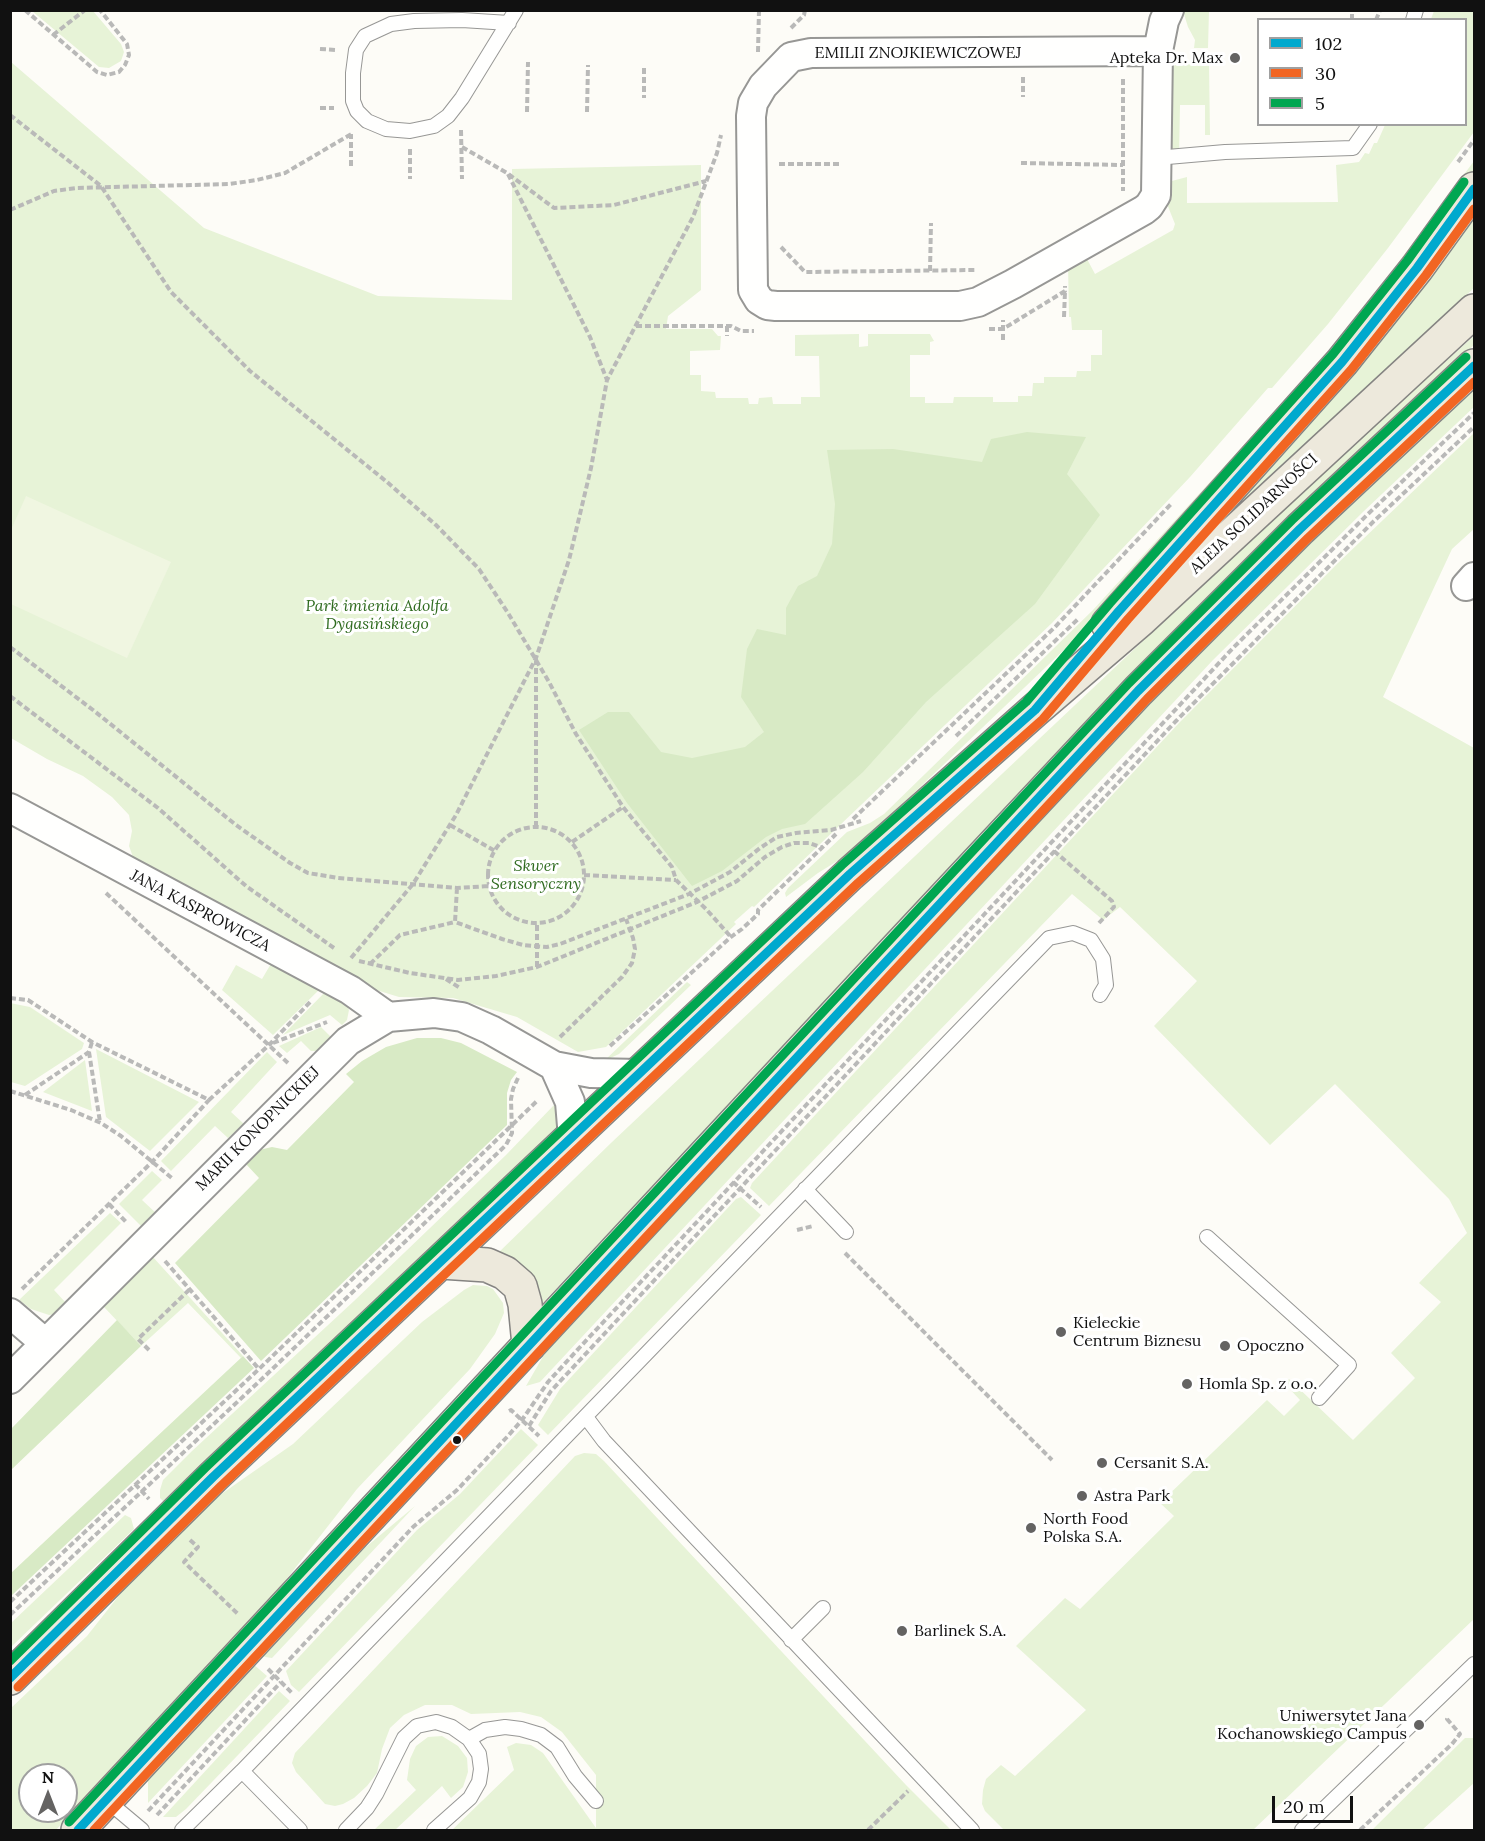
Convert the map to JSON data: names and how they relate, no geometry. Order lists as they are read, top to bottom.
{
  "streets": {
    "main road": ["ALEJA SOLIDARNOŚCI"],
    "street": ["EMILII ZNOJKIEWICZOWEJ", "JANA KASPROWICZA", "MARII KONOPNICKIEJ"]
  },
  "crossings": [
    ["ALEJA SOLIDARNOŚCI", "MARII KONOPNICKIEJ"],
    ["JANA KASPROWICZA", "MARII KONOPNICKIEJ"]
  ],
  "parks": ["Park imienia Adolfa Dygasińskiego", "Skwer Sensoryczny"],
  "places": [
    "Apteka Dr. Max",
    "Kieleckie Centrum Biznesu",
    "Opoczno",
    "Homla Sp. z o.o.",
    "Cersanit S.A.",
    "Astra Park",
    "North Food Polska S.A.",
    "Barlinek S.A.",
    "Uniwersytet Jana Kochanowskiego Campus"
  ],
  "lines": ["transit line 5", "transit line 102", "transit line 30"],
  "legend": ["102", "30", "5"],
  "scale_bar": "20 m",
  "north": "top"
}
